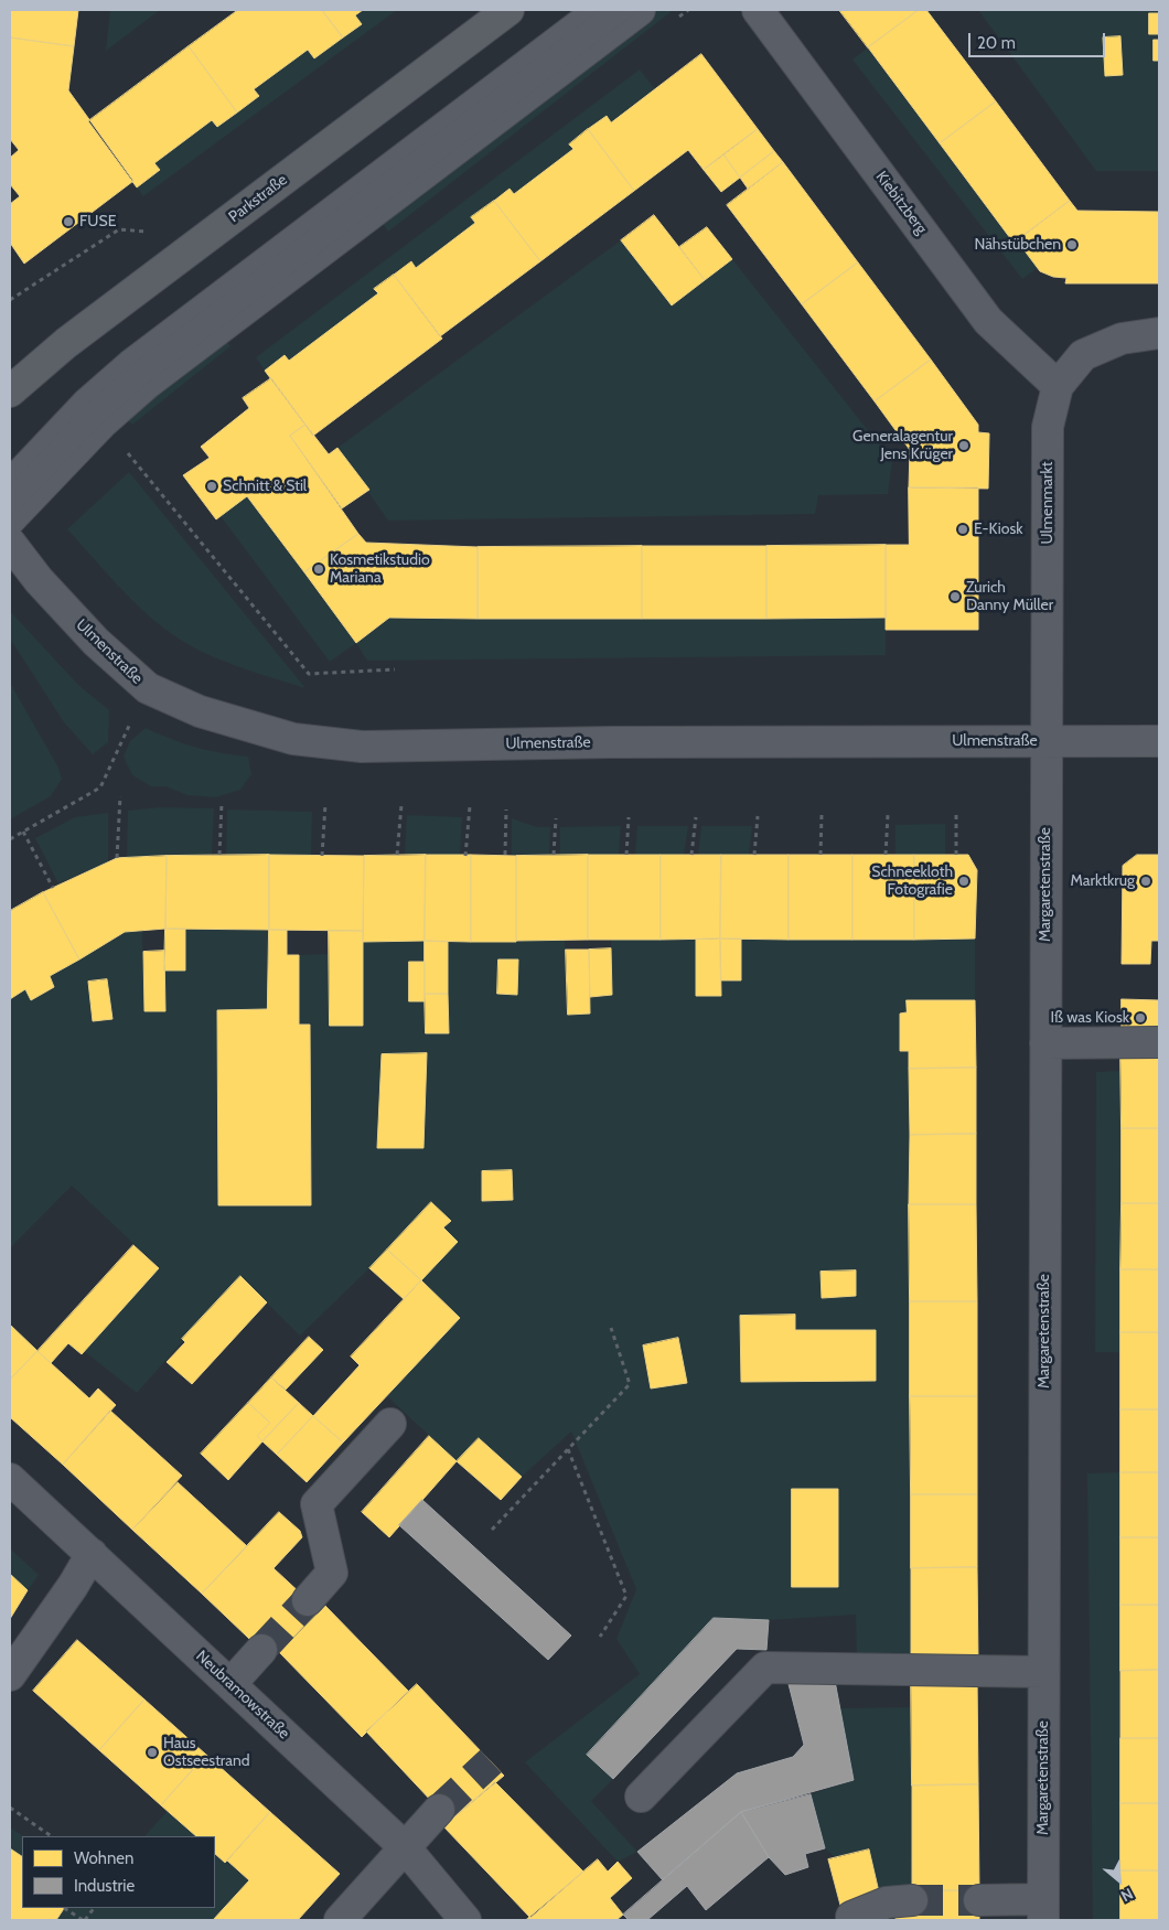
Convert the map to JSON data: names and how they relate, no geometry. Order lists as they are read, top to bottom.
{
  "streets": {
    "main road": ["Parkstraße"],
    "street": [
      "Kiebitzberg",
      "Ulmenmarkt",
      "Ulmenstraße",
      "Margaretenstraße",
      "Neubramowstraße"
    ]
  },
  "crossings": [
    ["Kiebitzberg", "Ulmenmarkt"],
    ["Ulmenmarkt", "Ulmenstraße"],
    ["Ulmenmarkt", "Margaretenstraße"],
    ["Ulmenstraße", "Margaretenstraße"]
  ],
  "places": [
    "FUSE",
    "Nähstübchen",
    "Generalagentur Jens Krüger",
    "Schnitt & Stil",
    "E-Kiosk",
    "Kosmetikstudio Mariana",
    "Zurich Danny Müller",
    "Schneekloth Fotografie",
    "Marktkrug",
    "Iß was Kiosk",
    "Haus Ostseestrand"
  ],
  "legend": ["Wohnen", "Industrie"],
  "scale_bar": "20 m",
  "north": "bottom right"
}
